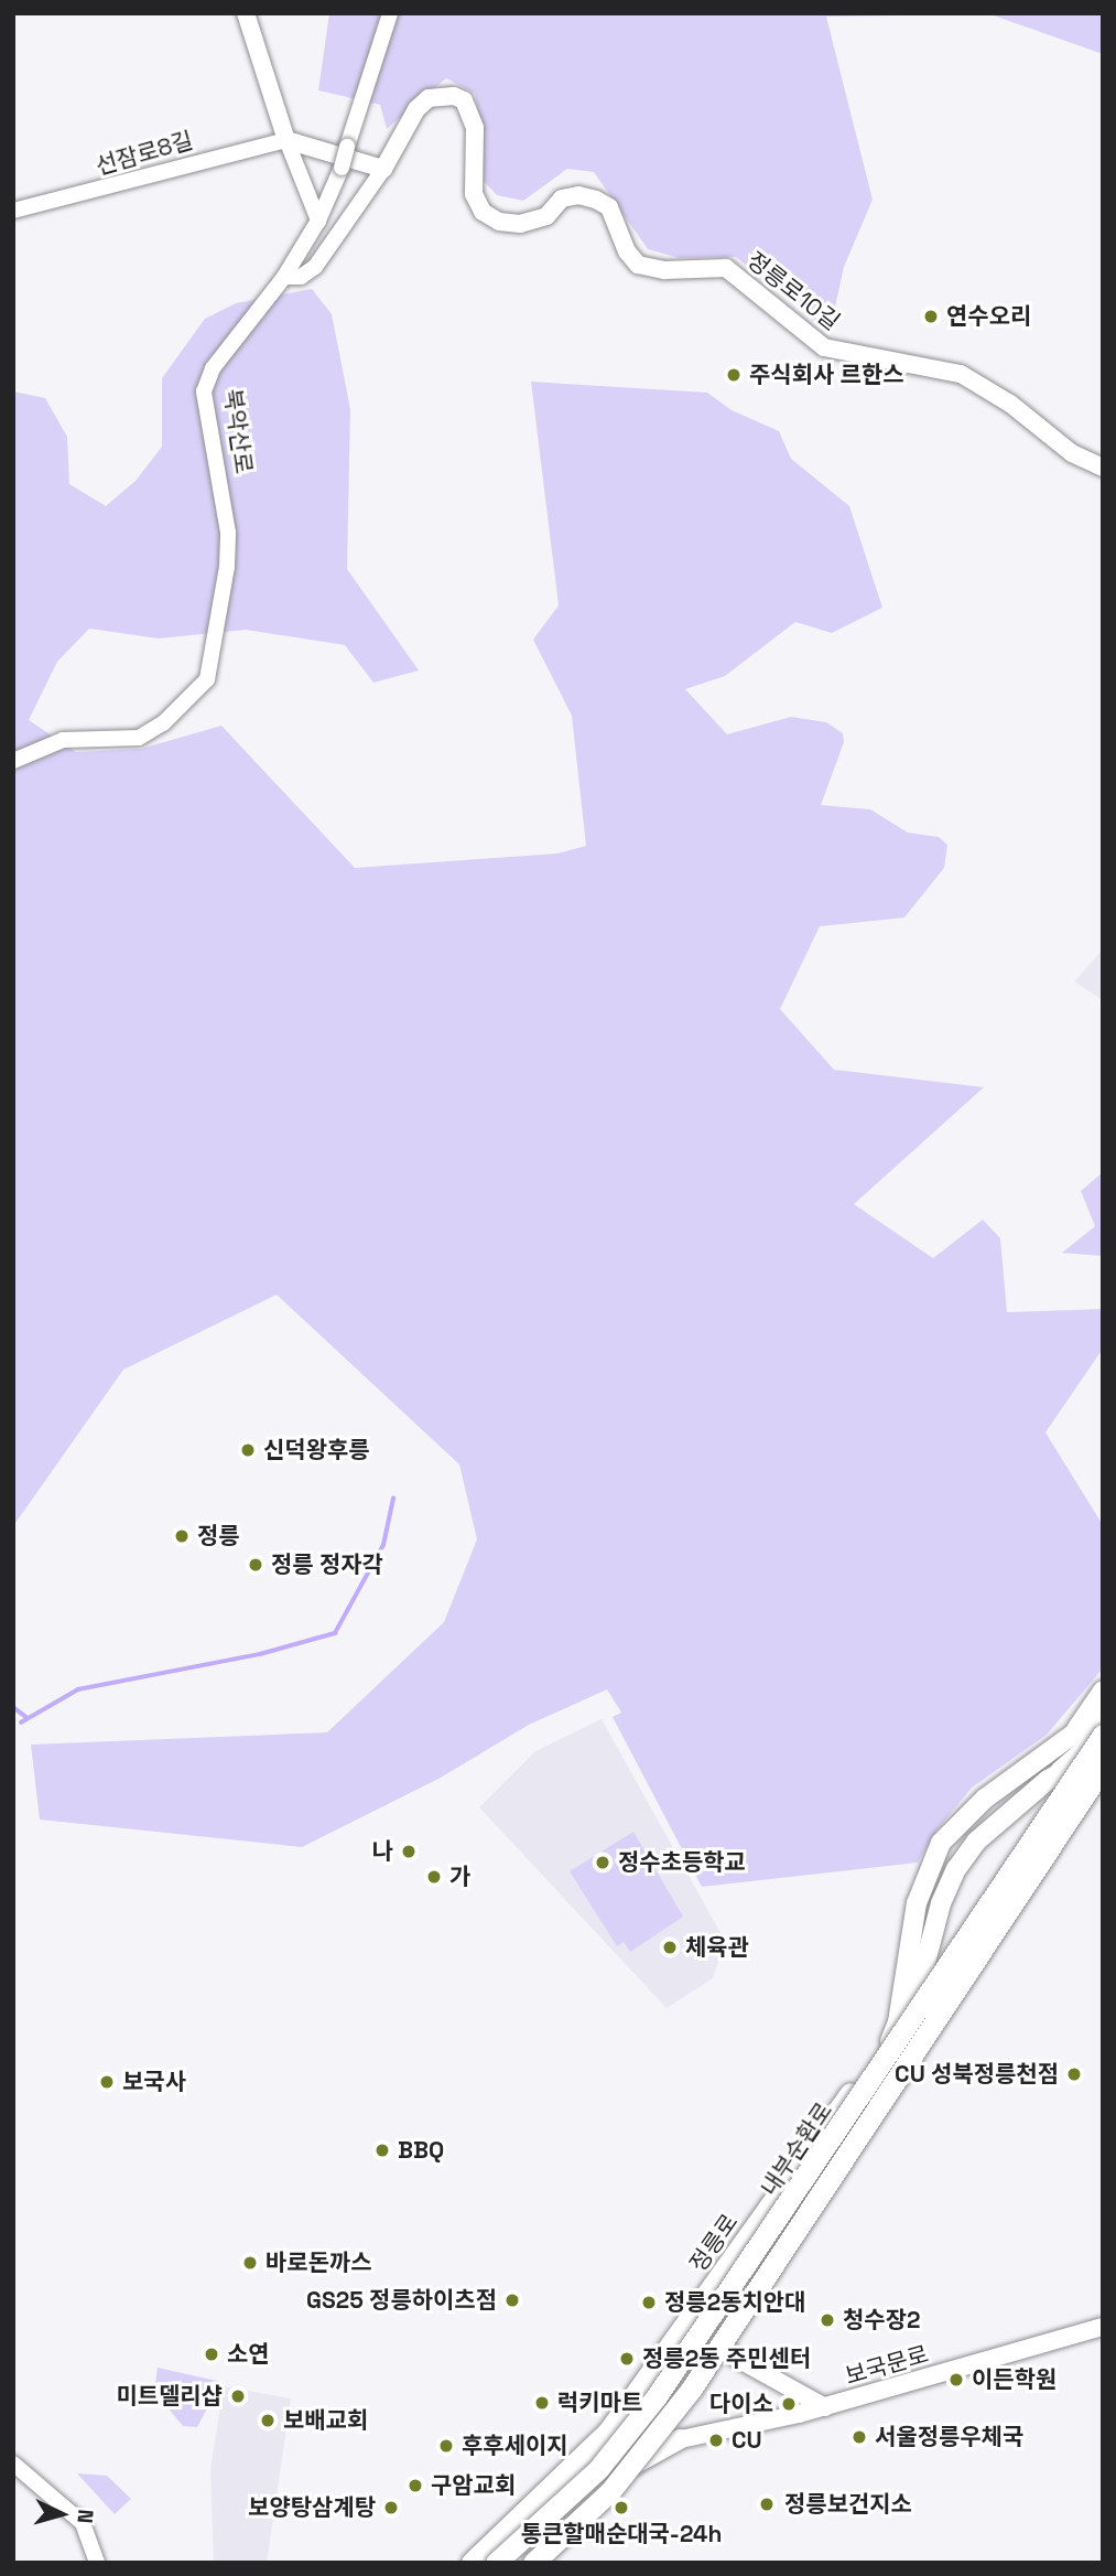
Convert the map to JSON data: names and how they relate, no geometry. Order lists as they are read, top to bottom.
{
  "streets": {
    "highway": ["내부순환로"],
    "main road": ["정릉로10길", "정릉로", "보국문로"],
    "street": ["선잠로8길", "북악산로"]
  },
  "crossings": [
    ["내부순환로", "정릉로"],
    ["정릉로", "보국문로"]
  ],
  "places": [
    "연수오리",
    "주식회사 르한스",
    "신덕왕후릉",
    "정릉",
    "정릉 정자각",
    "나",
    "정수초등학교",
    "가",
    "체육관",
    "CU 성북정릉천점",
    "보국사",
    "BBQ",
    "바로돈까스",
    "GS25 정릉하이츠점",
    "정릉2동치안대",
    "청수장2",
    "소연",
    "정릉2동 주민센터",
    "이든학원",
    "미트델리샵",
    "럭키마트",
    "다이소",
    "보배교회",
    "서울정릉우체국",
    "CU",
    "후후세이지",
    "구암교회",
    "정릉보건지소",
    "보양탕삼계탕",
    "통큰할매순대국-24h"
  ],
  "north": "right"
}
